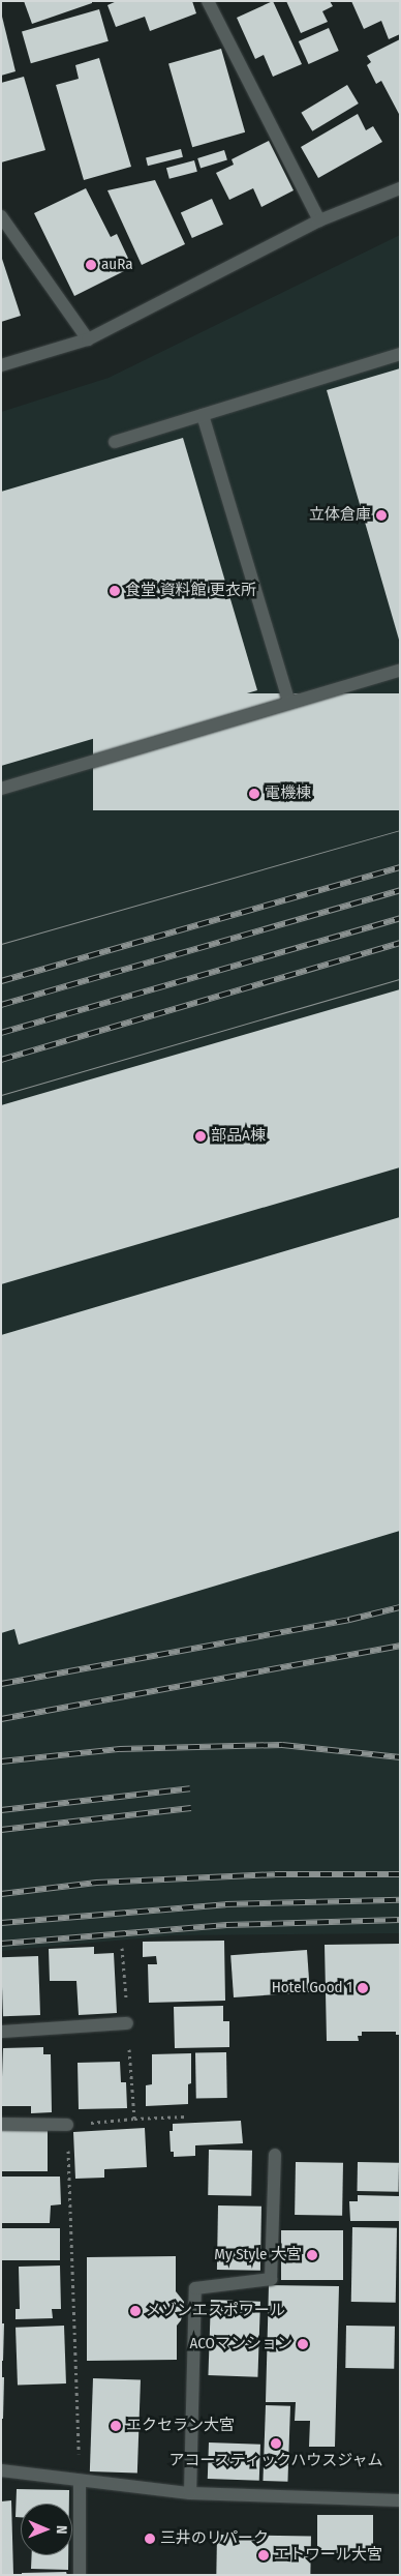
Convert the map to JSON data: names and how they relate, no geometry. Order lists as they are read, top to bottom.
{
  "places": [
    "auRa",
    "立体倉庫",
    "食堂 資料館 更衣所",
    "電機棟",
    "部品A棟",
    "Hotel Good 1",
    "My Style 大宮",
    "メゾンエスポワール",
    "ACOマンション",
    "エクセラン大宮",
    "アコースティックハウスジャム",
    "三井のリパーク",
    "エトワール大宮"
  ],
  "north": "right"
}
